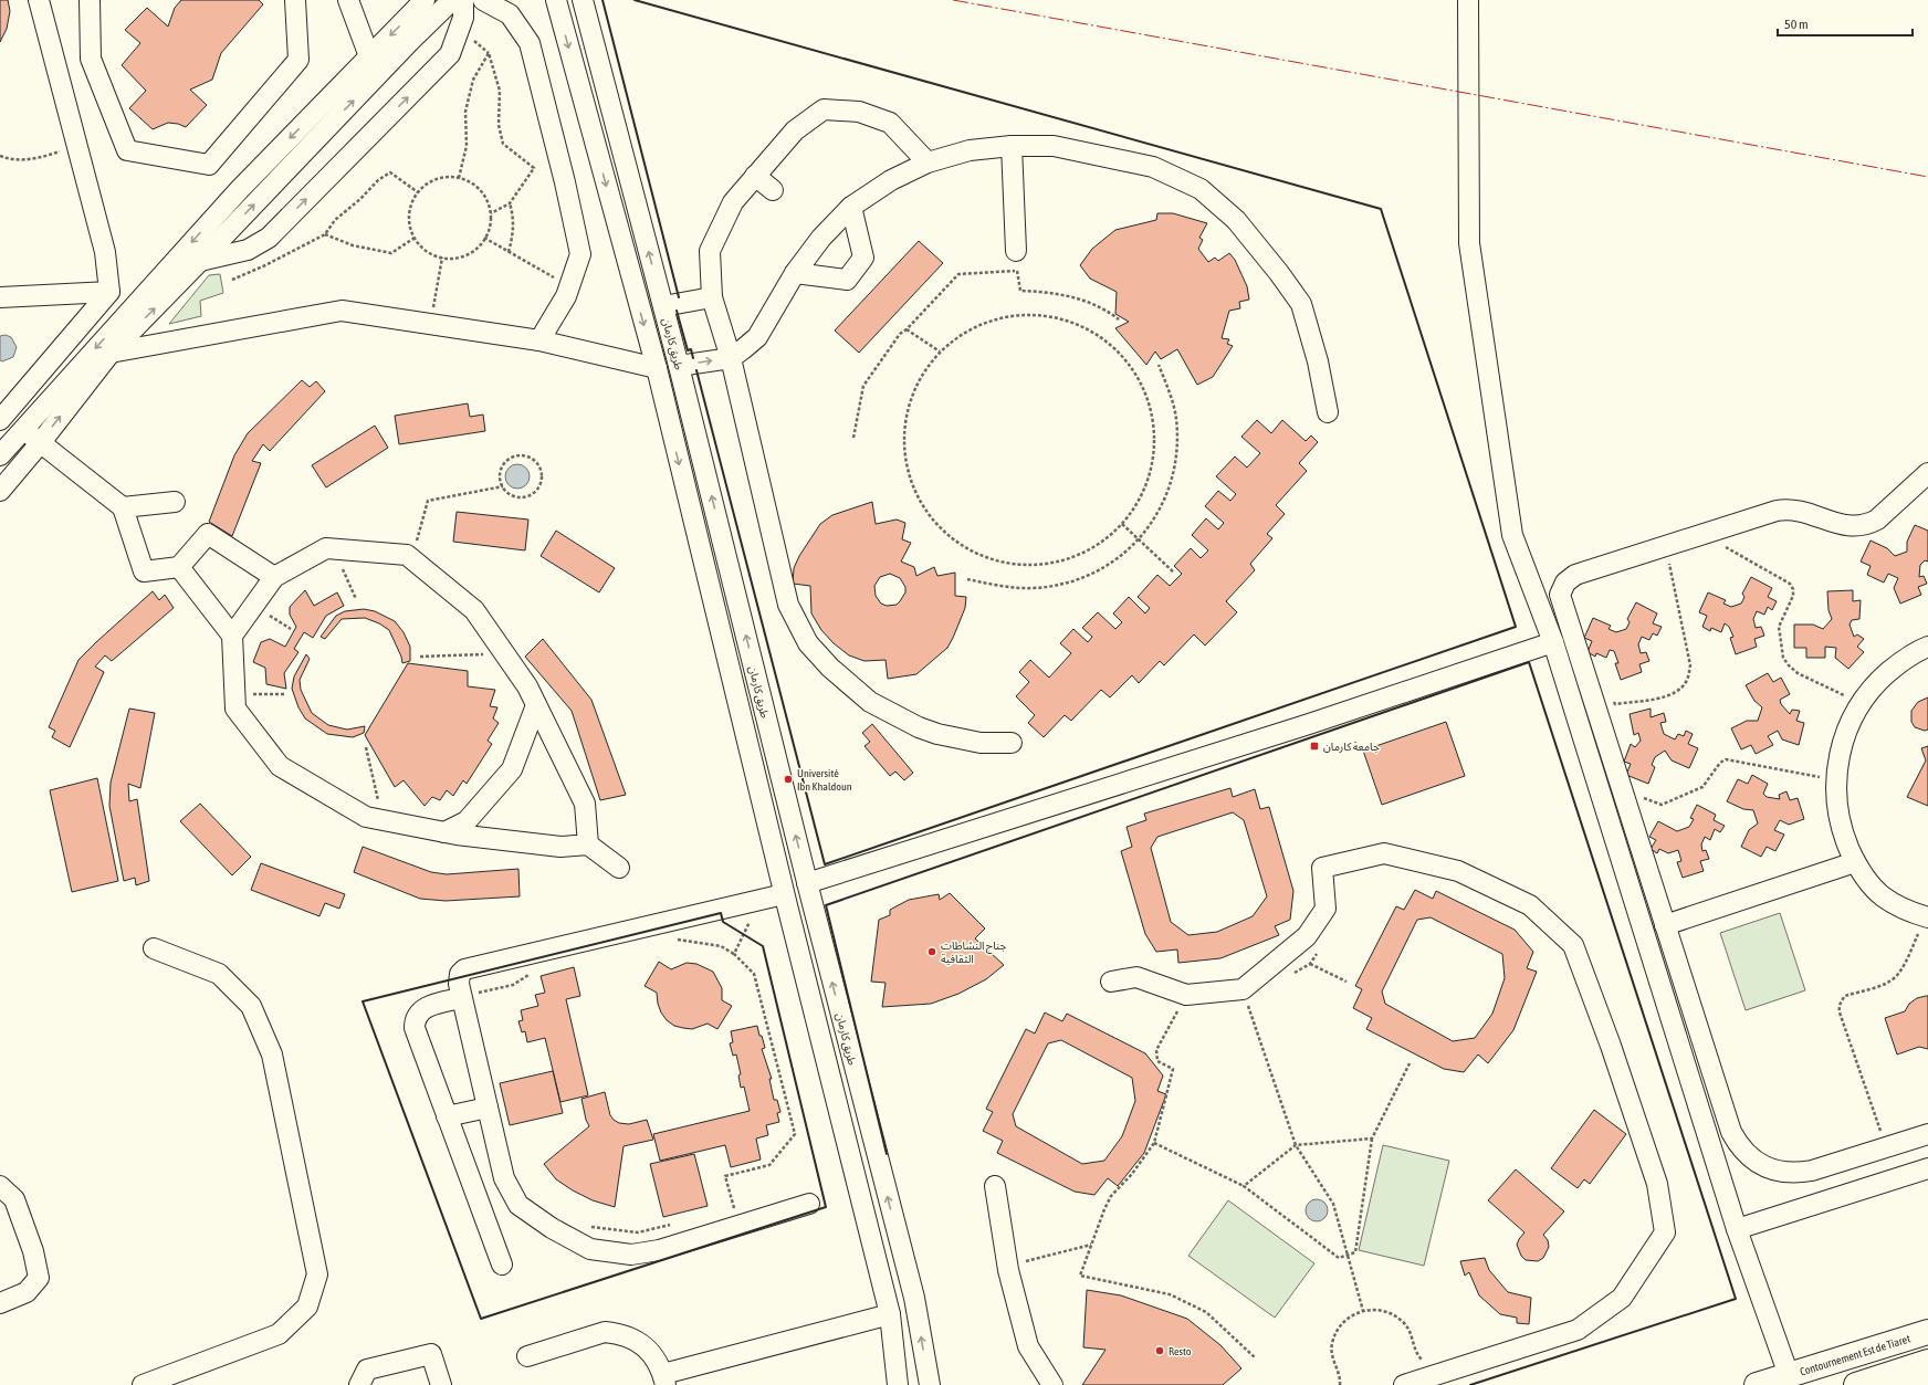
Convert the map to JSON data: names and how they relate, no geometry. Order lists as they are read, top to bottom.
{
  "streets": {
    "highway": ["Contournement Est de Tiaret"],
    "street": ["طريق كارمان"]
  },
  "places": {
    "transit": ["جامعة كارمان"],
    "other": ["Université Ibn Khaldoun", "جناح النشاطات الثقافية", "Resto"]
  },
  "scale_bar": "50 m"
}
